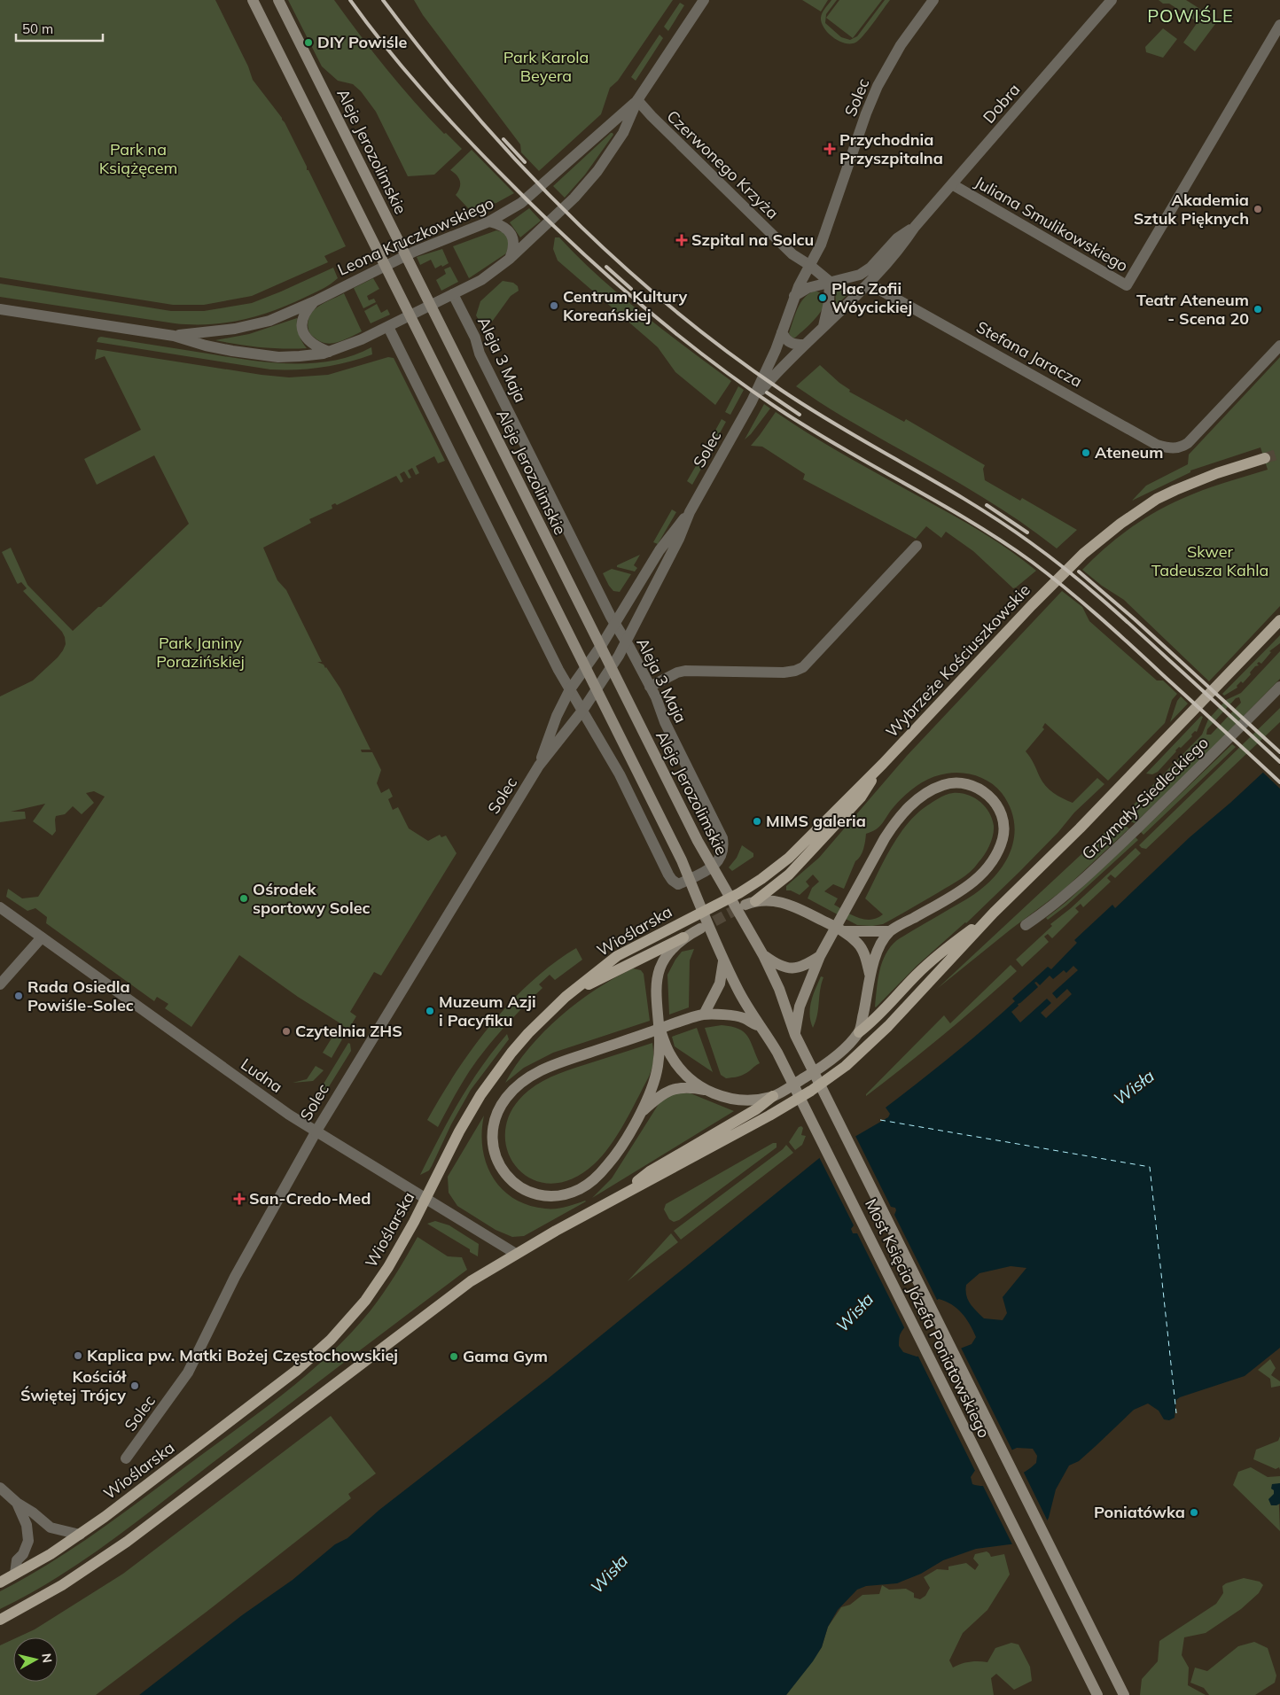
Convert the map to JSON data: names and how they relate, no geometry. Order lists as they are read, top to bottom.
{
  "streets": {
    "main road": [
      "Aleje Jerozolimskie",
      "Wybrzeże Kościuszkowskie",
      "Wioślarska",
      "Most Księcia Józefa Poniatowskiego"
    ],
    "street": [
      "Solec",
      "Dobra",
      "Czerwonego Krzyża",
      "Juliana Smulikowskiego",
      "Leona Kruczkowskiego",
      "Stefana Jaracza",
      "Aleja 3 Maja",
      "Grzymały-Siedleckiego",
      "Ludna"
    ]
  },
  "crossings": [
    ["Solec", "Czerwonego Krzyża"],
    ["Solec", "Aleja 3 Maja"],
    ["Solec", "Ludna"],
    ["Dobra", "Czerwonego Krzyża"],
    ["Dobra", "Juliana Smulikowskiego"],
    ["Dobra", "Stefana Jaracza"],
    ["Aleje Jerozolimskie", "Most Księcia Józefa Poniatowskiego"],
    ["Czerwonego Krzyża", "Leona Kruczkowskiego"],
    ["Leona Kruczkowskiego", "Aleja 3 Maja"],
    ["Wybrzeże Kościuszkowskie", "Wioślarska"],
    ["Wioślarska", "Ludna"]
  ],
  "districts": ["POWIŚLE"],
  "water": ["Wisła"],
  "parks": [
    "Park Karola Beyera",
    "Park na Książęcem",
    "Skwer Tadeusza Kahla",
    "Park Janiny Porazińskiej"
  ],
  "places": {
    "other": [
      "DIY Powiśle",
      "Akademia Sztuk Pięknych",
      "Plac Zofii Wóycickiej",
      "Centrum Kultury Koreańskiej",
      "Teatr Ateneum - Scena 20",
      "Ateneum",
      "MIMS galeria",
      "Ośrodek sportowy Solec",
      "Rada Osiedla Powiśle-Solec",
      "Muzeum Azji i Pacyfiku",
      "Czytelnia ZHS",
      "Kaplica pw. Matki Bożej Częstochowskiej",
      "Gama Gym",
      "Kościół Świętej Trójcy",
      "Poniatówka"
    ],
    "health": ["Przychodnia Przyszpitalna", "Szpital na Solcu", "San-Credo-Med"]
  },
  "scale_bar": "50 m",
  "north": "right"
}
